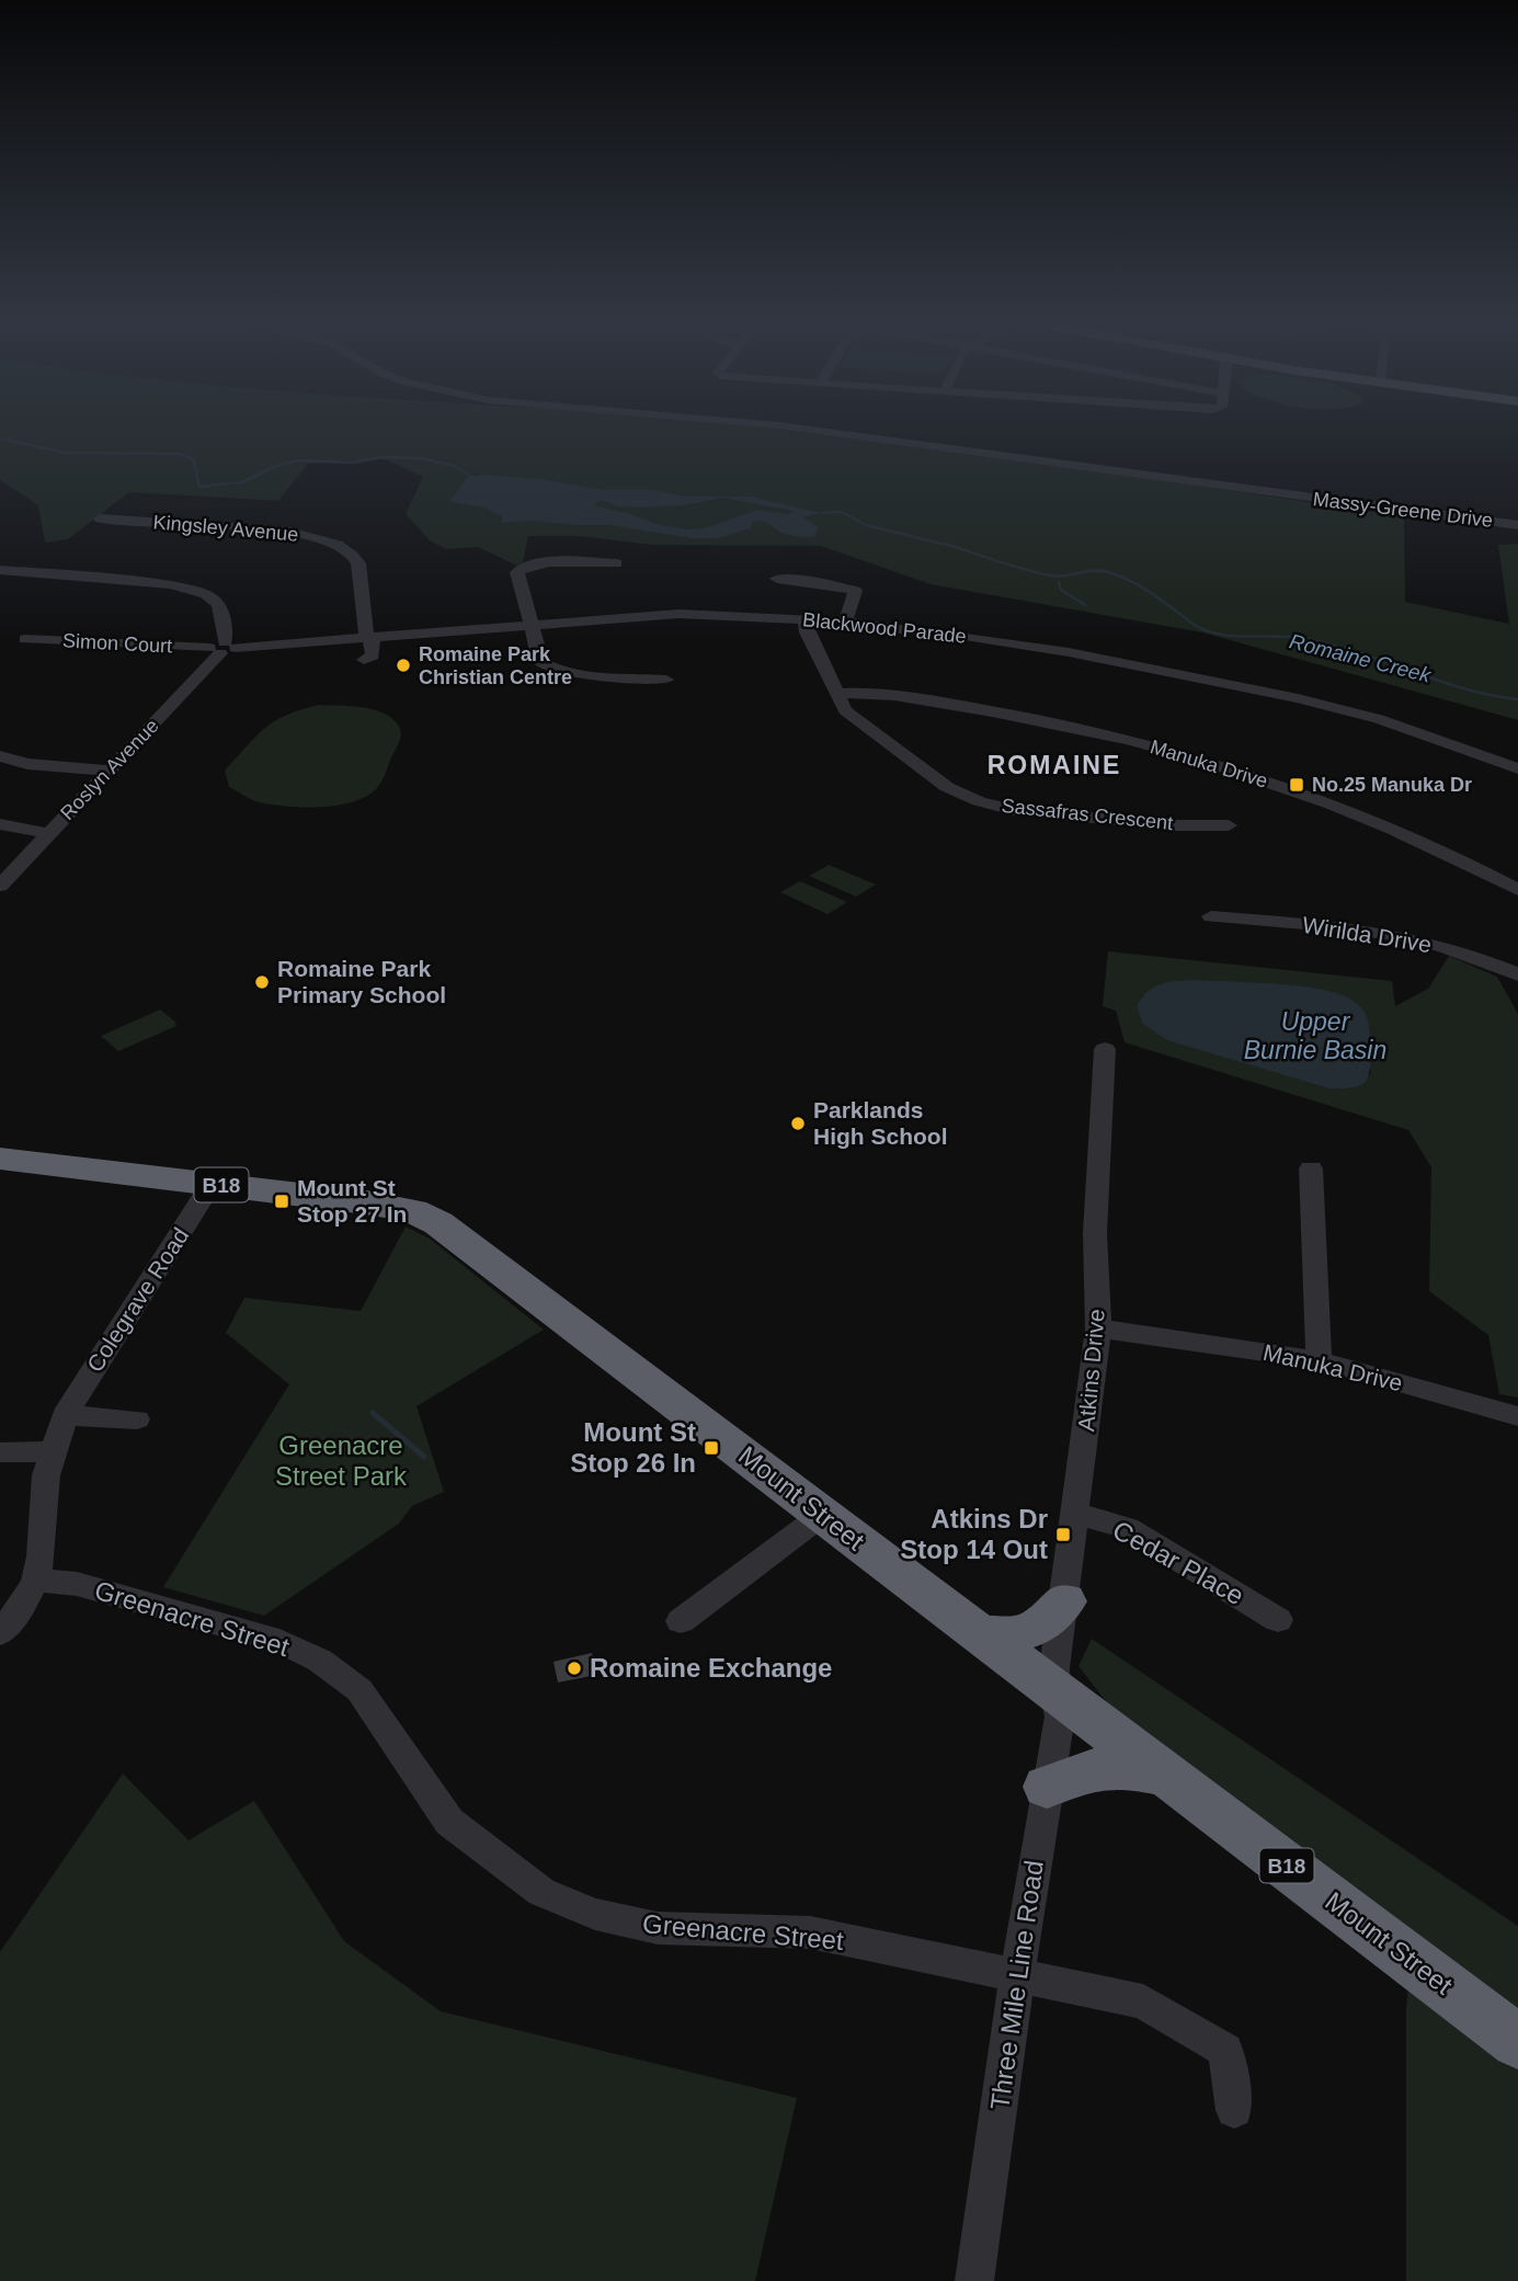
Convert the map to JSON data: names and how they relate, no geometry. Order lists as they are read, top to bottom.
{
  "streets": {
    "highway": ["B18", "Mount Street"],
    "street": [
      "Massy-Greene Drive",
      "Kingsley Avenue",
      "Blackwood Parade",
      "Simon Court",
      "Manuka Drive",
      "Roslyn Avenue",
      "Sassafras Crescent",
      "Wirilda Drive",
      "Colegrave Road",
      "Atkins Drive",
      "Cedar Place",
      "Greenacre Street",
      "Three Mile Line Road"
    ]
  },
  "crossings": [
    ["Kingsley Avenue", "Blackwood Parade"],
    ["Blackwood Parade", "Simon Court"],
    ["Blackwood Parade", "Roslyn Avenue"],
    ["Blackwood Parade", "Sassafras Crescent"],
    ["Simon Court", "Roslyn Avenue"],
    ["Manuka Drive", "Sassafras Crescent"],
    ["Manuka Drive", "Atkins Drive"],
    ["Colegrave Road", "Mount Street"],
    ["Colegrave Road", "Greenacre Street"],
    ["Atkins Drive", "Mount Street"],
    ["Atkins Drive", "Cedar Place"],
    ["Atkins Drive", "Three Mile Line Road"],
    ["Mount Street", "Three Mile Line Road"],
    ["Greenacre Street", "Three Mile Line Road"]
  ],
  "districts": ["ROMAINE"],
  "water": ["Romaine Creek", "Upper Burnie Basin"],
  "parks": ["Greenacre Street Park"],
  "places": {
    "other": [
      "Romaine Park Christian Centre",
      "Romaine Park Primary School",
      "Parklands High School",
      "Romaine Exchange"
    ],
    "transit": [
      "No.25 Manuka Dr",
      "Mount St Stop 27 In",
      "Mount St Stop 26 In",
      "Atkins Dr Stop 14 Out"
    ]
  }
}
